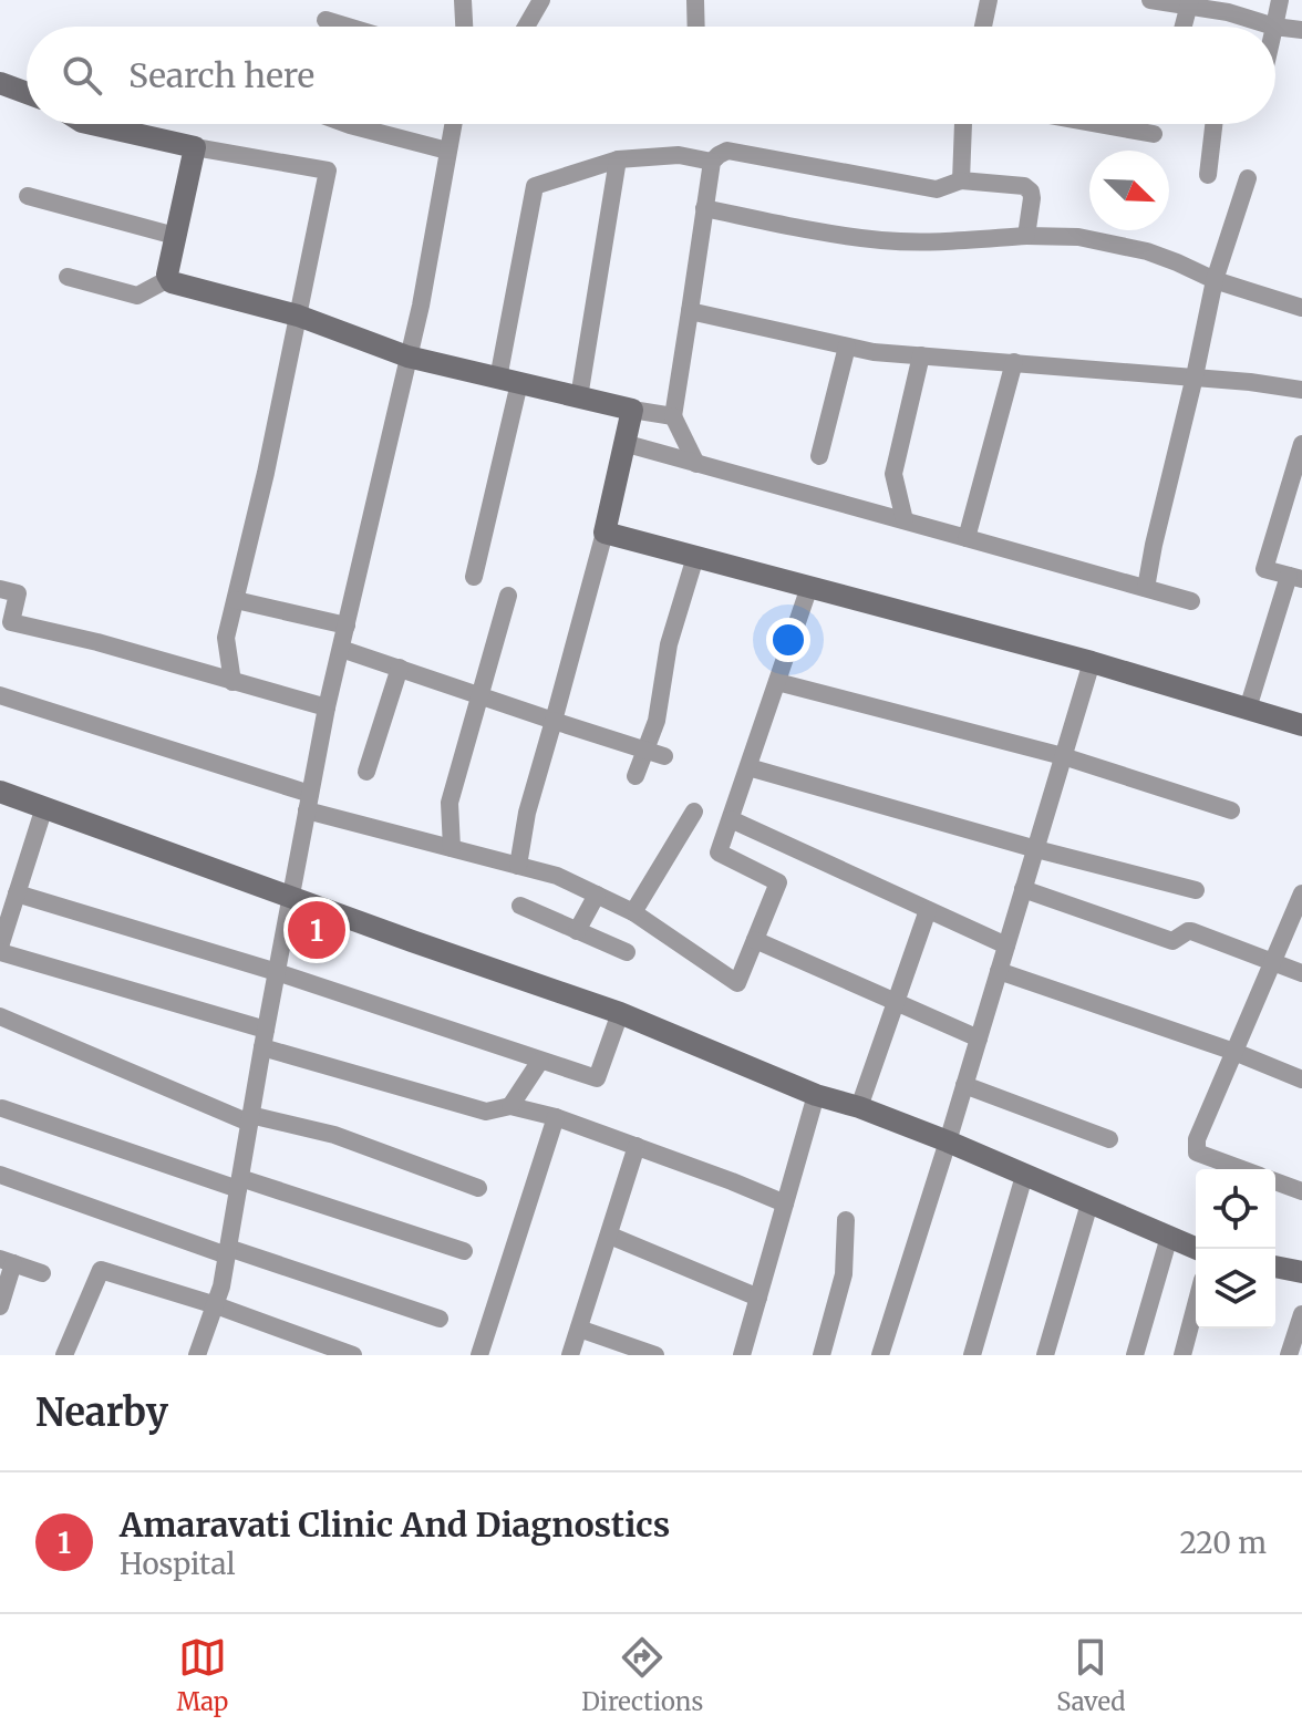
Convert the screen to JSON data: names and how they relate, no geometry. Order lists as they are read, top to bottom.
{
  "north": "bottom right",
  "page": {
    "search": "Search here",
    "pins": "1",
    "heading": "Nearby",
    "list": [
      {
        "mark": "1",
        "name": "Amaravati Clinic And Diagnostics",
        "note": "Hospital",
        "value": "220 m"
      }
    ],
    "nav": ["Map", "Directions", "Saved"]
  }
}
